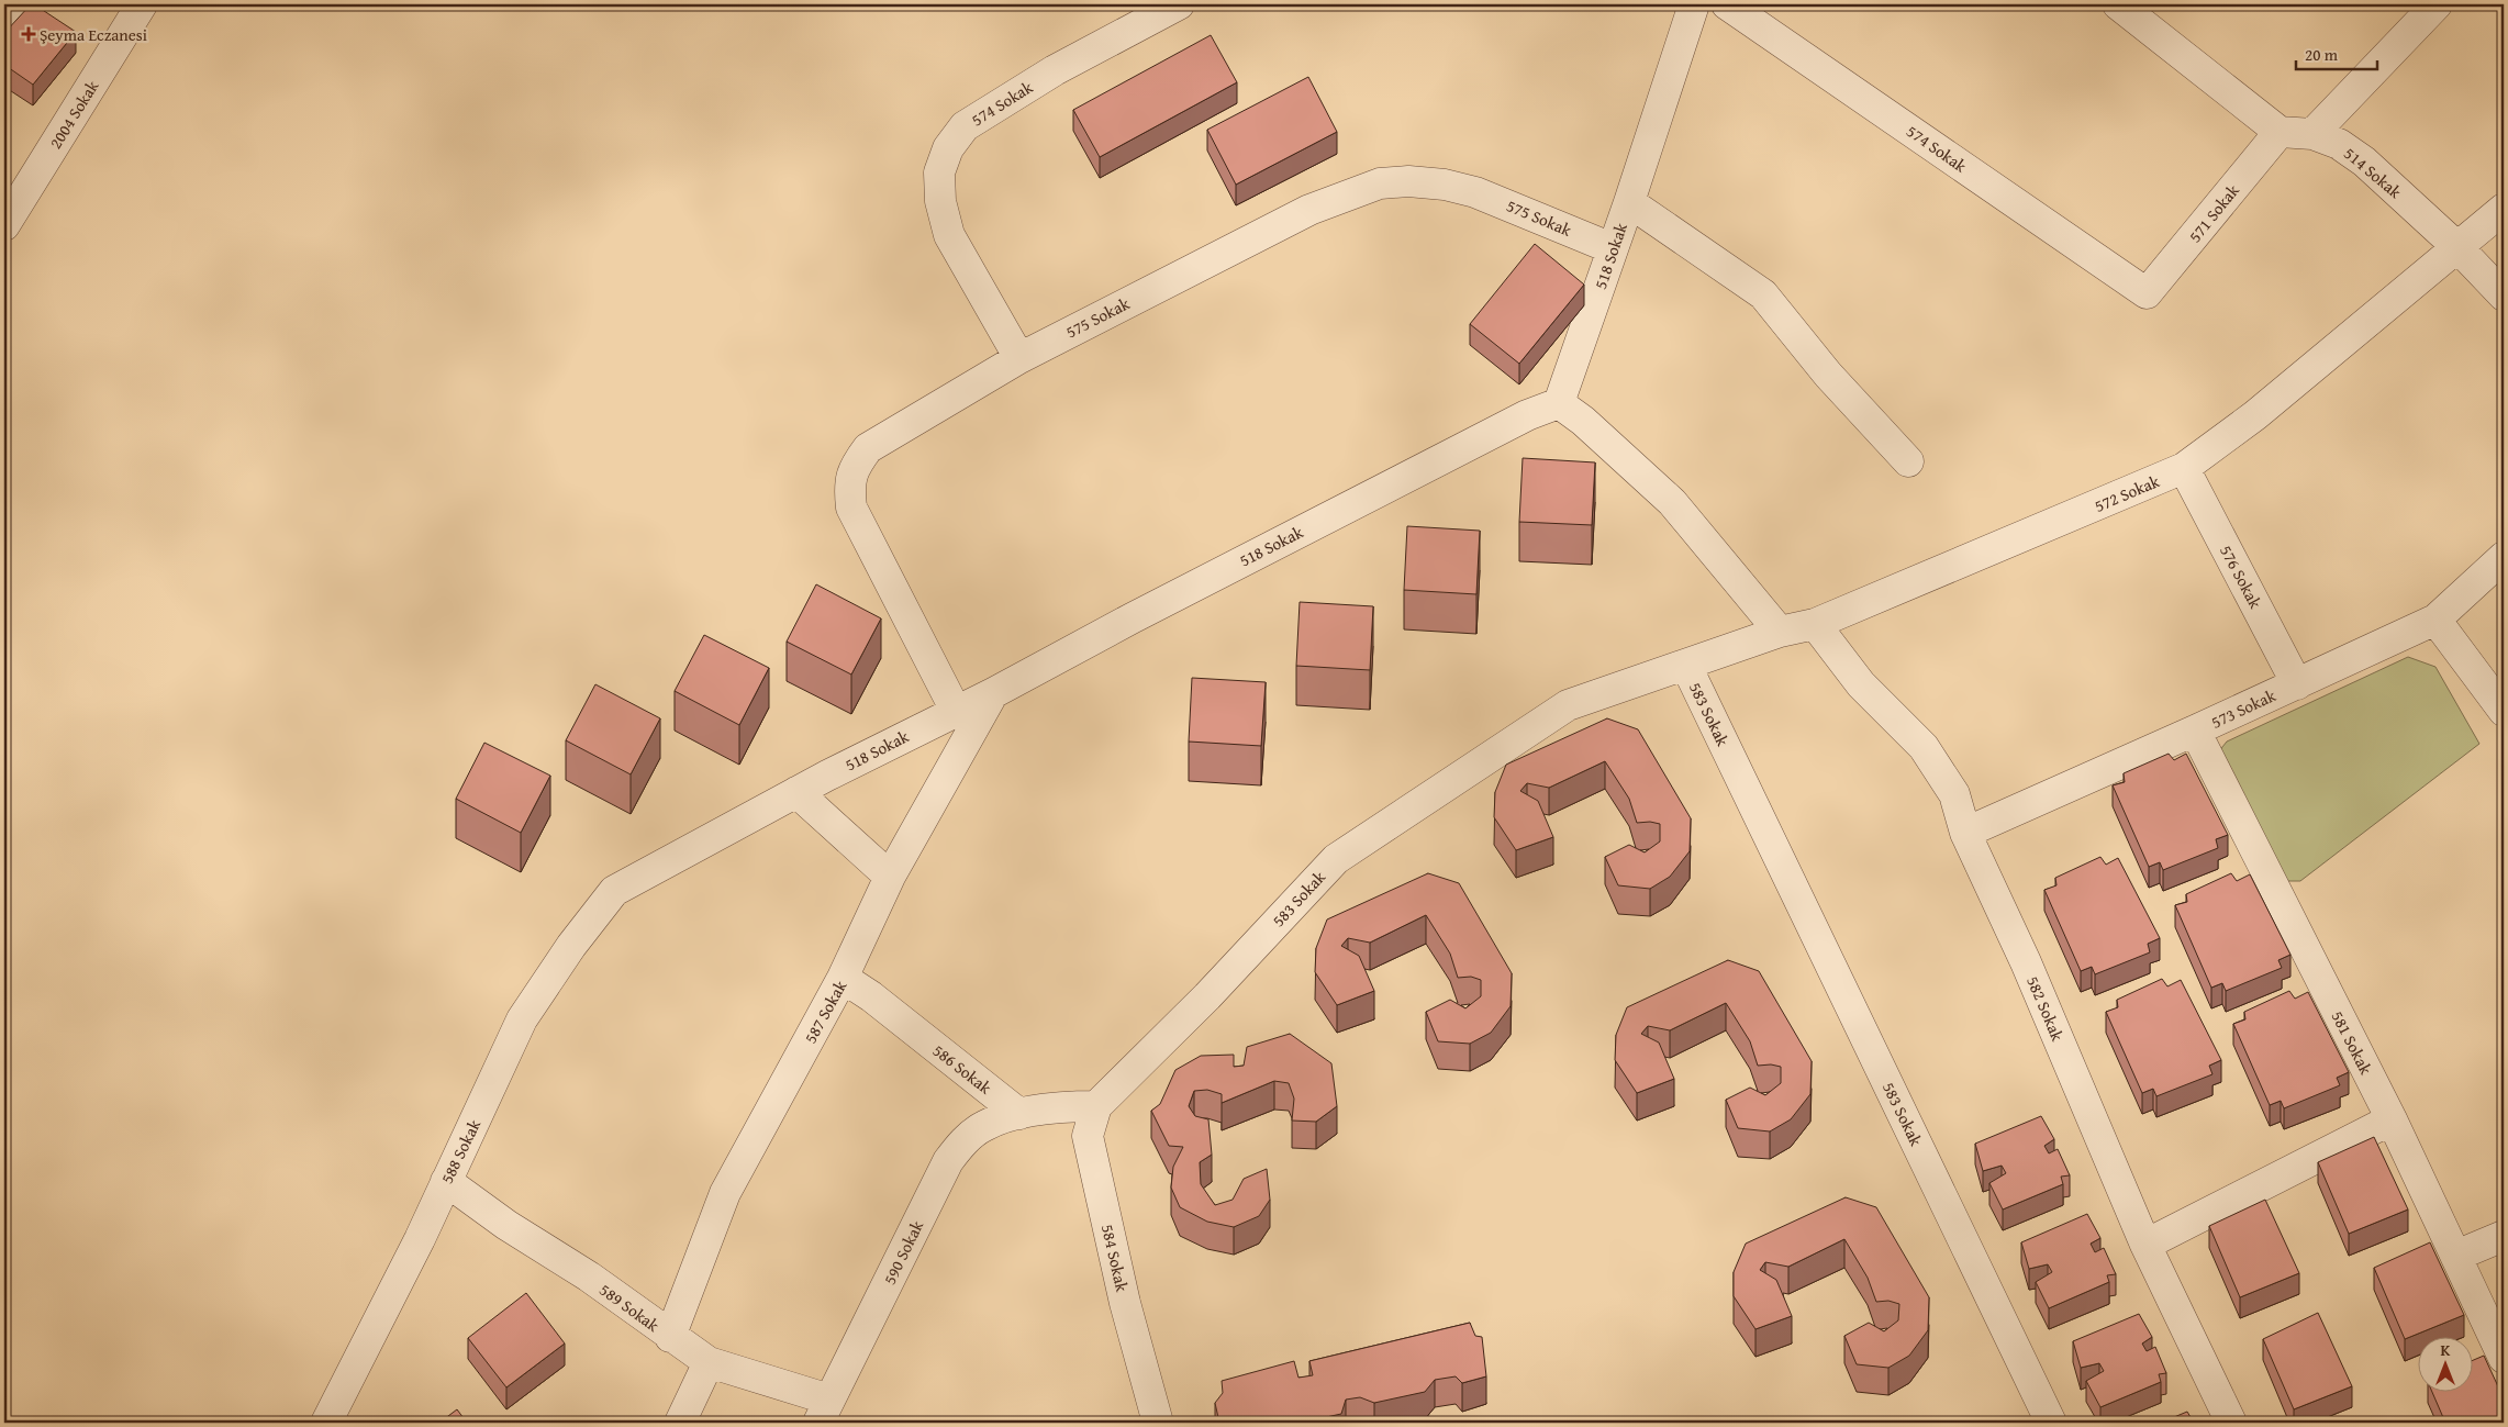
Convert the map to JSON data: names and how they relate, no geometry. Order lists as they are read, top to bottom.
{
  "streets": {
    "street": [
      "574 Sokak",
      "2004 Sokak",
      "514 Sokak",
      "571 Sokak",
      "575 Sokak",
      "518 Sokak",
      "572 Sokak",
      "576 Sokak",
      "573 Sokak",
      "583 Sokak",
      "582 Sokak",
      "587 Sokak",
      "581 Sokak",
      "586 Sokak",
      "588 Sokak",
      "590 Sokak",
      "584 Sokak",
      "589 Sokak"
    ]
  },
  "crossings": [
    ["574 Sokak", "571 Sokak"],
    ["574 Sokak", "575 Sokak"],
    ["514 Sokak", "571 Sokak"],
    ["514 Sokak", "572 Sokak"],
    ["575 Sokak", "518 Sokak"],
    ["518 Sokak", "587 Sokak"],
    ["518 Sokak", "588 Sokak"],
    ["572 Sokak", "576 Sokak"],
    ["572 Sokak", "583 Sokak"],
    ["572 Sokak", "582 Sokak"],
    ["576 Sokak", "573 Sokak"],
    ["573 Sokak", "582 Sokak"],
    ["573 Sokak", "581 Sokak"],
    ["583 Sokak", "584 Sokak"],
    ["587 Sokak", "586 Sokak"],
    ["587 Sokak", "589 Sokak"],
    ["586 Sokak", "590 Sokak"],
    ["588 Sokak", "589 Sokak"],
    ["590 Sokak", "589 Sokak"]
  ],
  "places": {
    "health": ["Şeyma Eczanesi"]
  },
  "scale_bar": "20 m",
  "north": "top"
}
